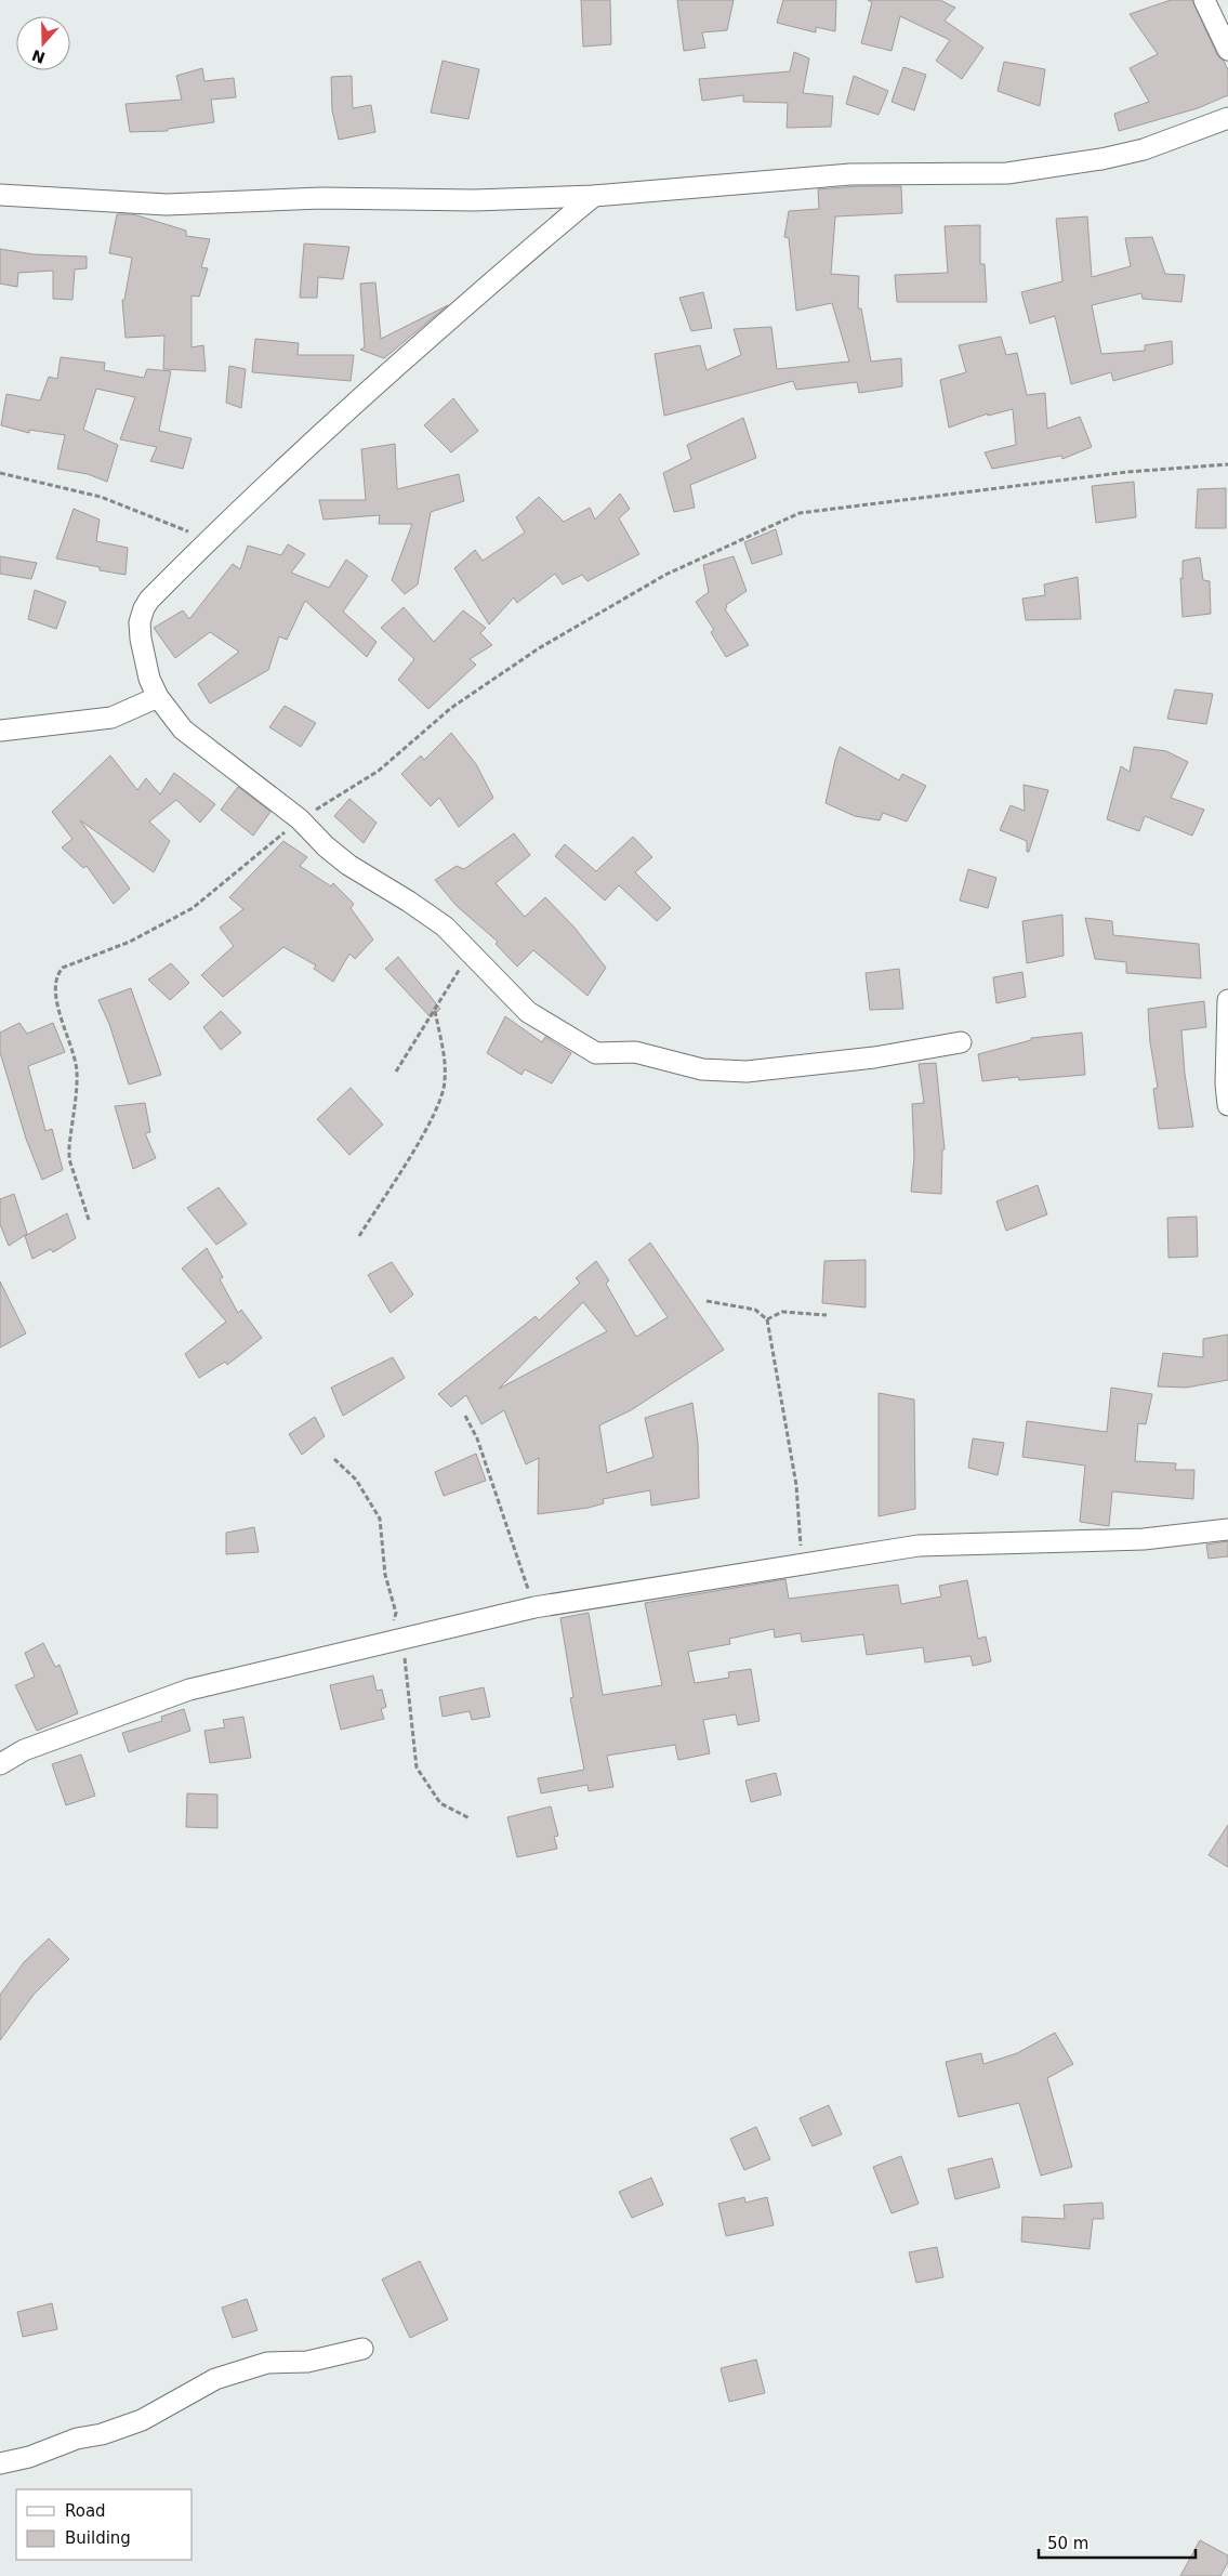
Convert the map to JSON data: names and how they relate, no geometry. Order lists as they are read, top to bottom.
{
  "legend": ["Road", "Building"],
  "scale_bar": "50 m",
  "north": "bottom"
}
